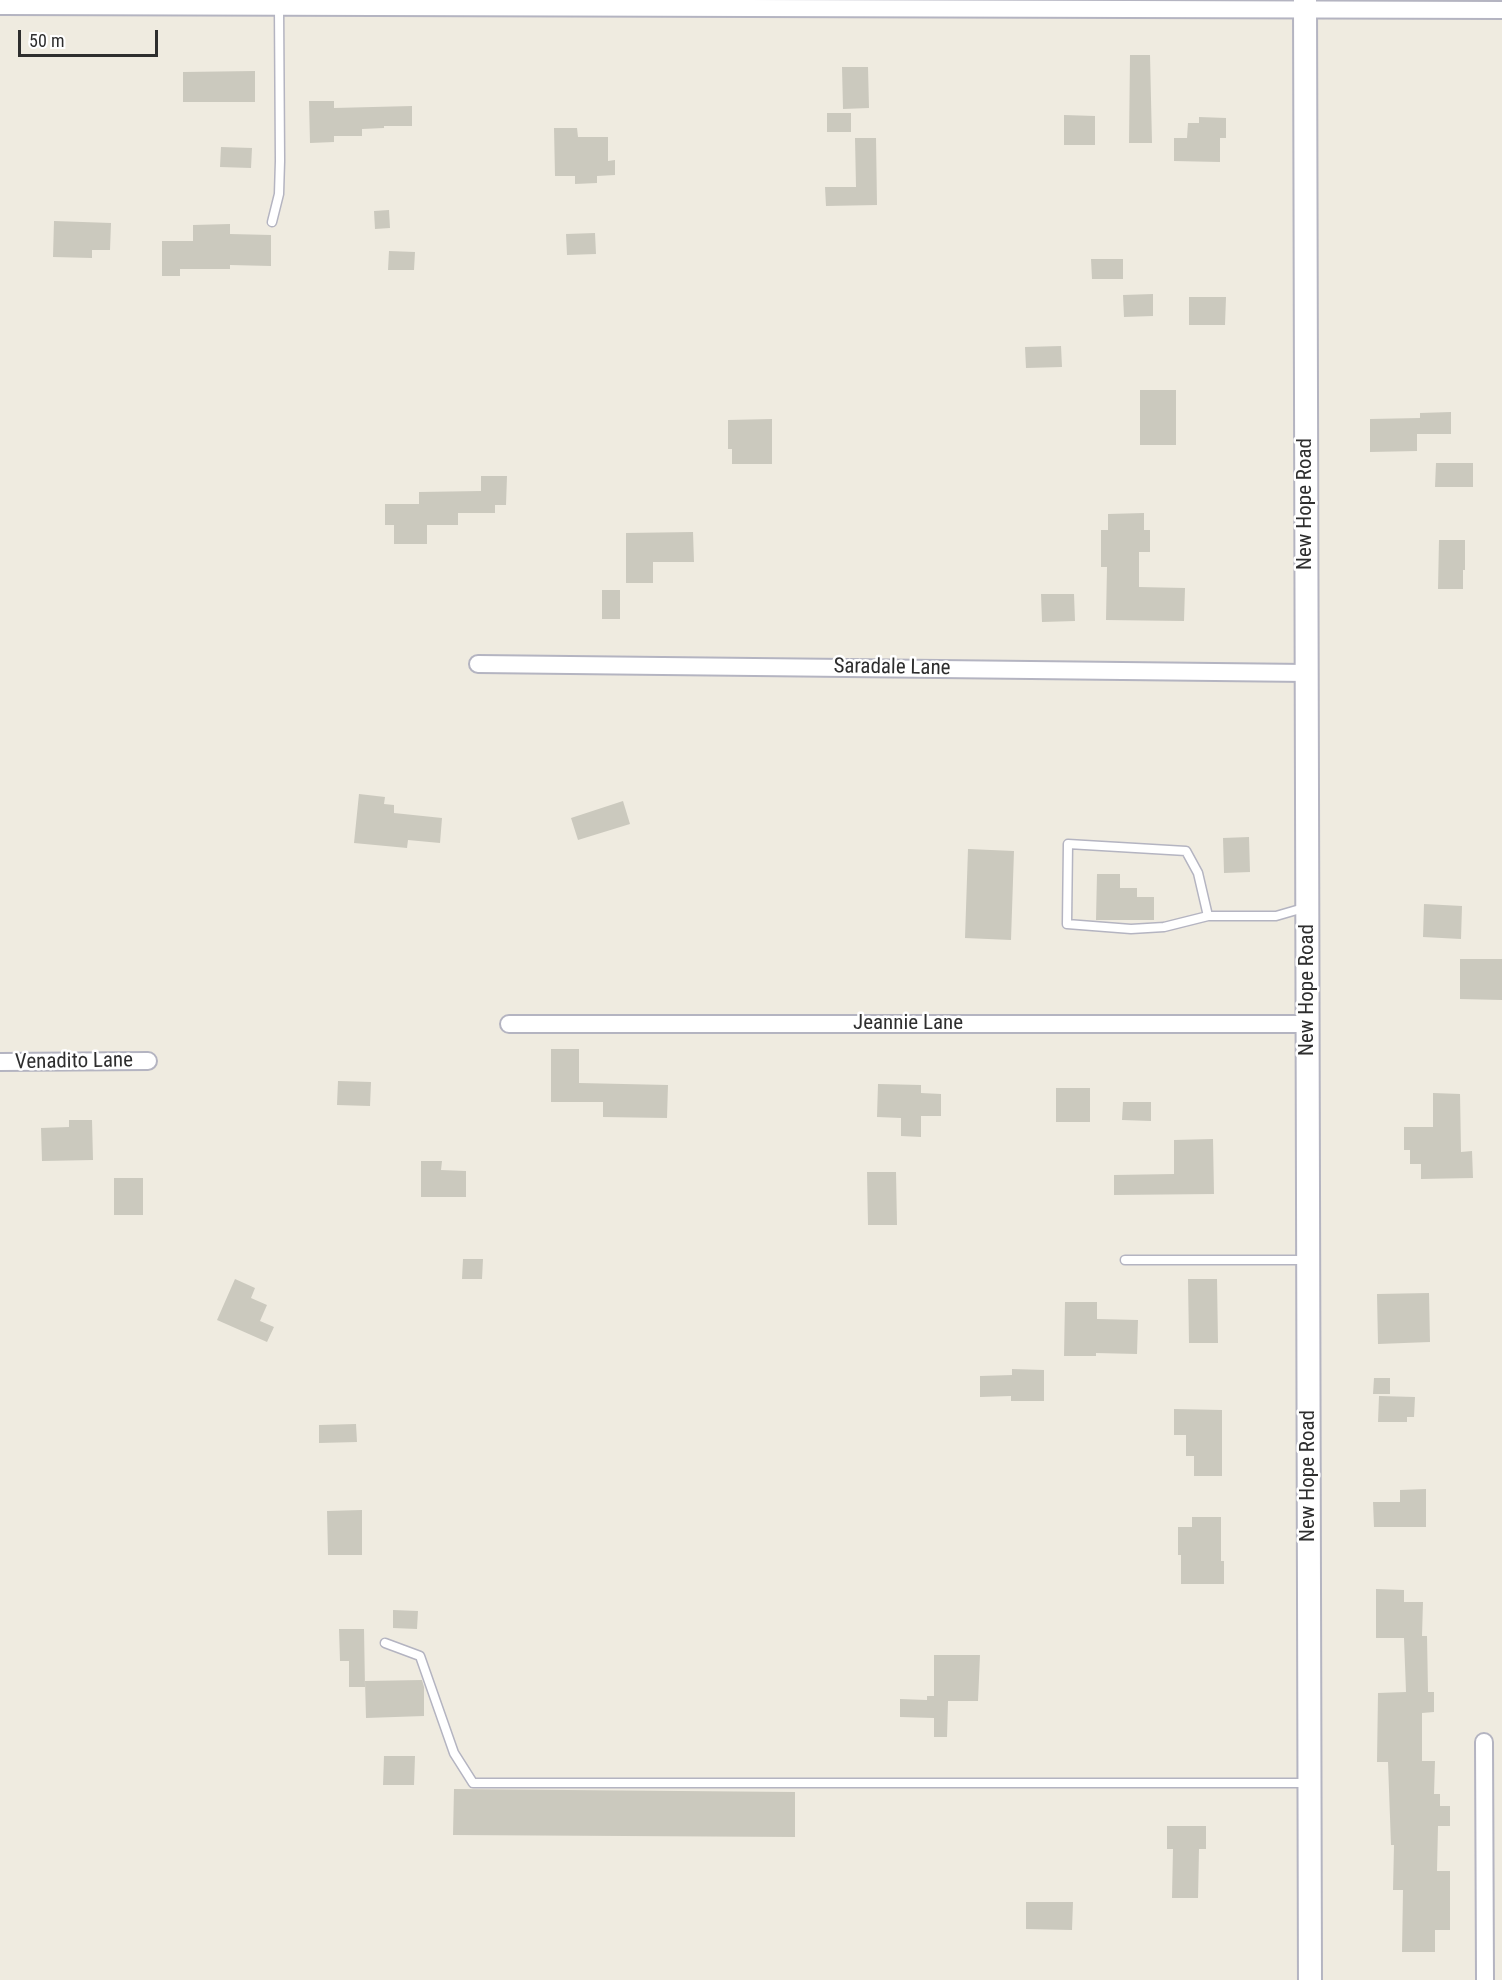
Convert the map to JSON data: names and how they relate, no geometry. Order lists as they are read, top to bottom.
{
  "streets": {
    "main road": ["New Hope Road"],
    "street": ["Saradale Lane", "Jeannie Lane", "Venadito Lane"]
  },
  "crossings": [
    ["New Hope Road", "Saradale Lane"],
    ["New Hope Road", "Jeannie Lane"]
  ],
  "scale_bar": "50 m"
}
